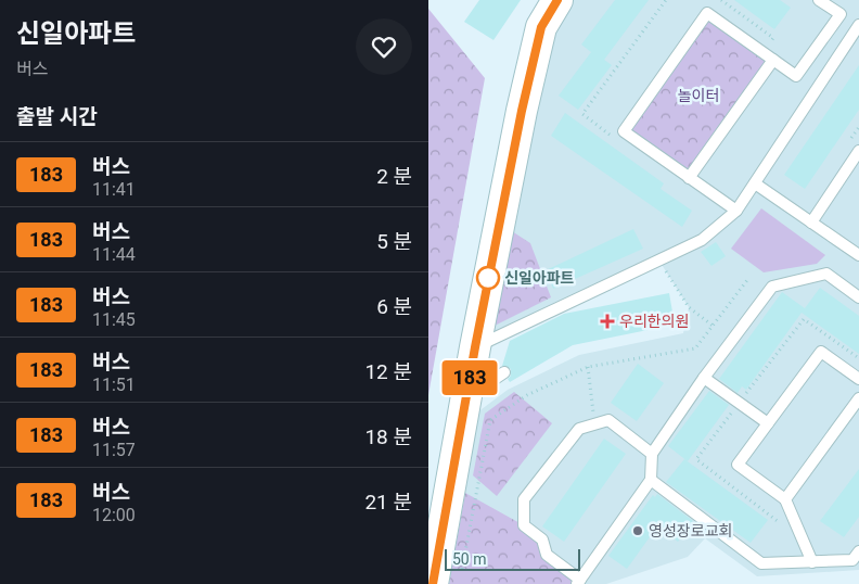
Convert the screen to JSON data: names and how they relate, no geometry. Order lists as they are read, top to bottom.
{
  "parks": ["놀이터"],
  "places": {
    "other": ["신일아파트", "영성장로교회"],
    "health": ["우리한의원"]
  },
  "lines": ["bus line 183"],
  "scale_bar": "50 m",
  "page": {
    "heading": [
      ["신일아파트", "버스"],
      "출발 시간"
    ],
    "on_map": "183",
    "list": [
      {
        "mark": "183",
        "name": "버스",
        "note": "11:41",
        "value": "2 분"
      },
      {
        "mark": "183",
        "name": "버스",
        "note": "11:44",
        "value": "5 분"
      },
      {
        "mark": "183",
        "name": "버스",
        "note": "11:45",
        "value": "6 분"
      },
      {
        "mark": "183",
        "name": "버스",
        "note": "11:51",
        "value": "12 분"
      },
      {
        "mark": "183",
        "name": "버스",
        "note": "11:57",
        "value": "18 분"
      },
      {
        "mark": "183",
        "name": "버스",
        "note": "12:00",
        "value": "21 분"
      }
    ],
    "scale": "50 m"
  }
}
